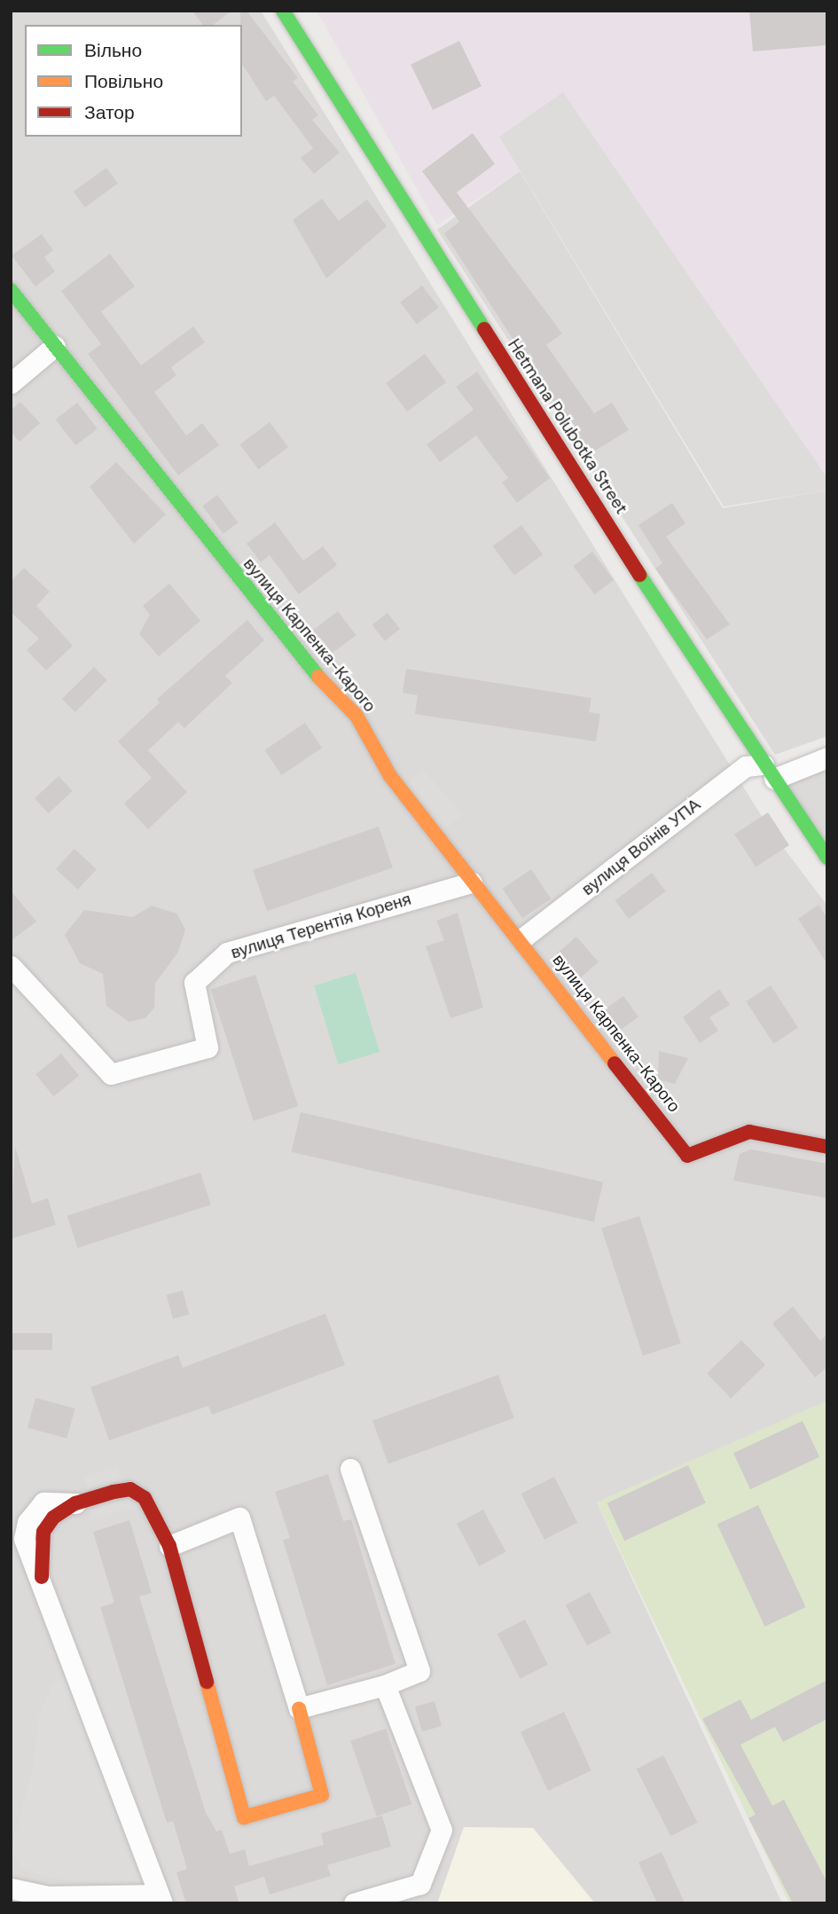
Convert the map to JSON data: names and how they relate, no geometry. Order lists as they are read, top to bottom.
{
  "streets": {
    "street": [
      "Hetmana Polubotka Street",
      "вулиця Карпенка-Карого",
      "вулиця Воїнів УПА",
      "вулиця Терентія Кореня"
    ]
  },
  "crossings": [
    ["Hetmana Polubotka Street", "вулиця Воїнів УПА"],
    ["вулиця Карпенка-Карого", "вулиця Воїнів УПА"],
    ["вулиця Карпенка-Карого", "вулиця Терентія Кореня"]
  ],
  "legend": ["Вільно", "Повільно", "Затор"]
}
